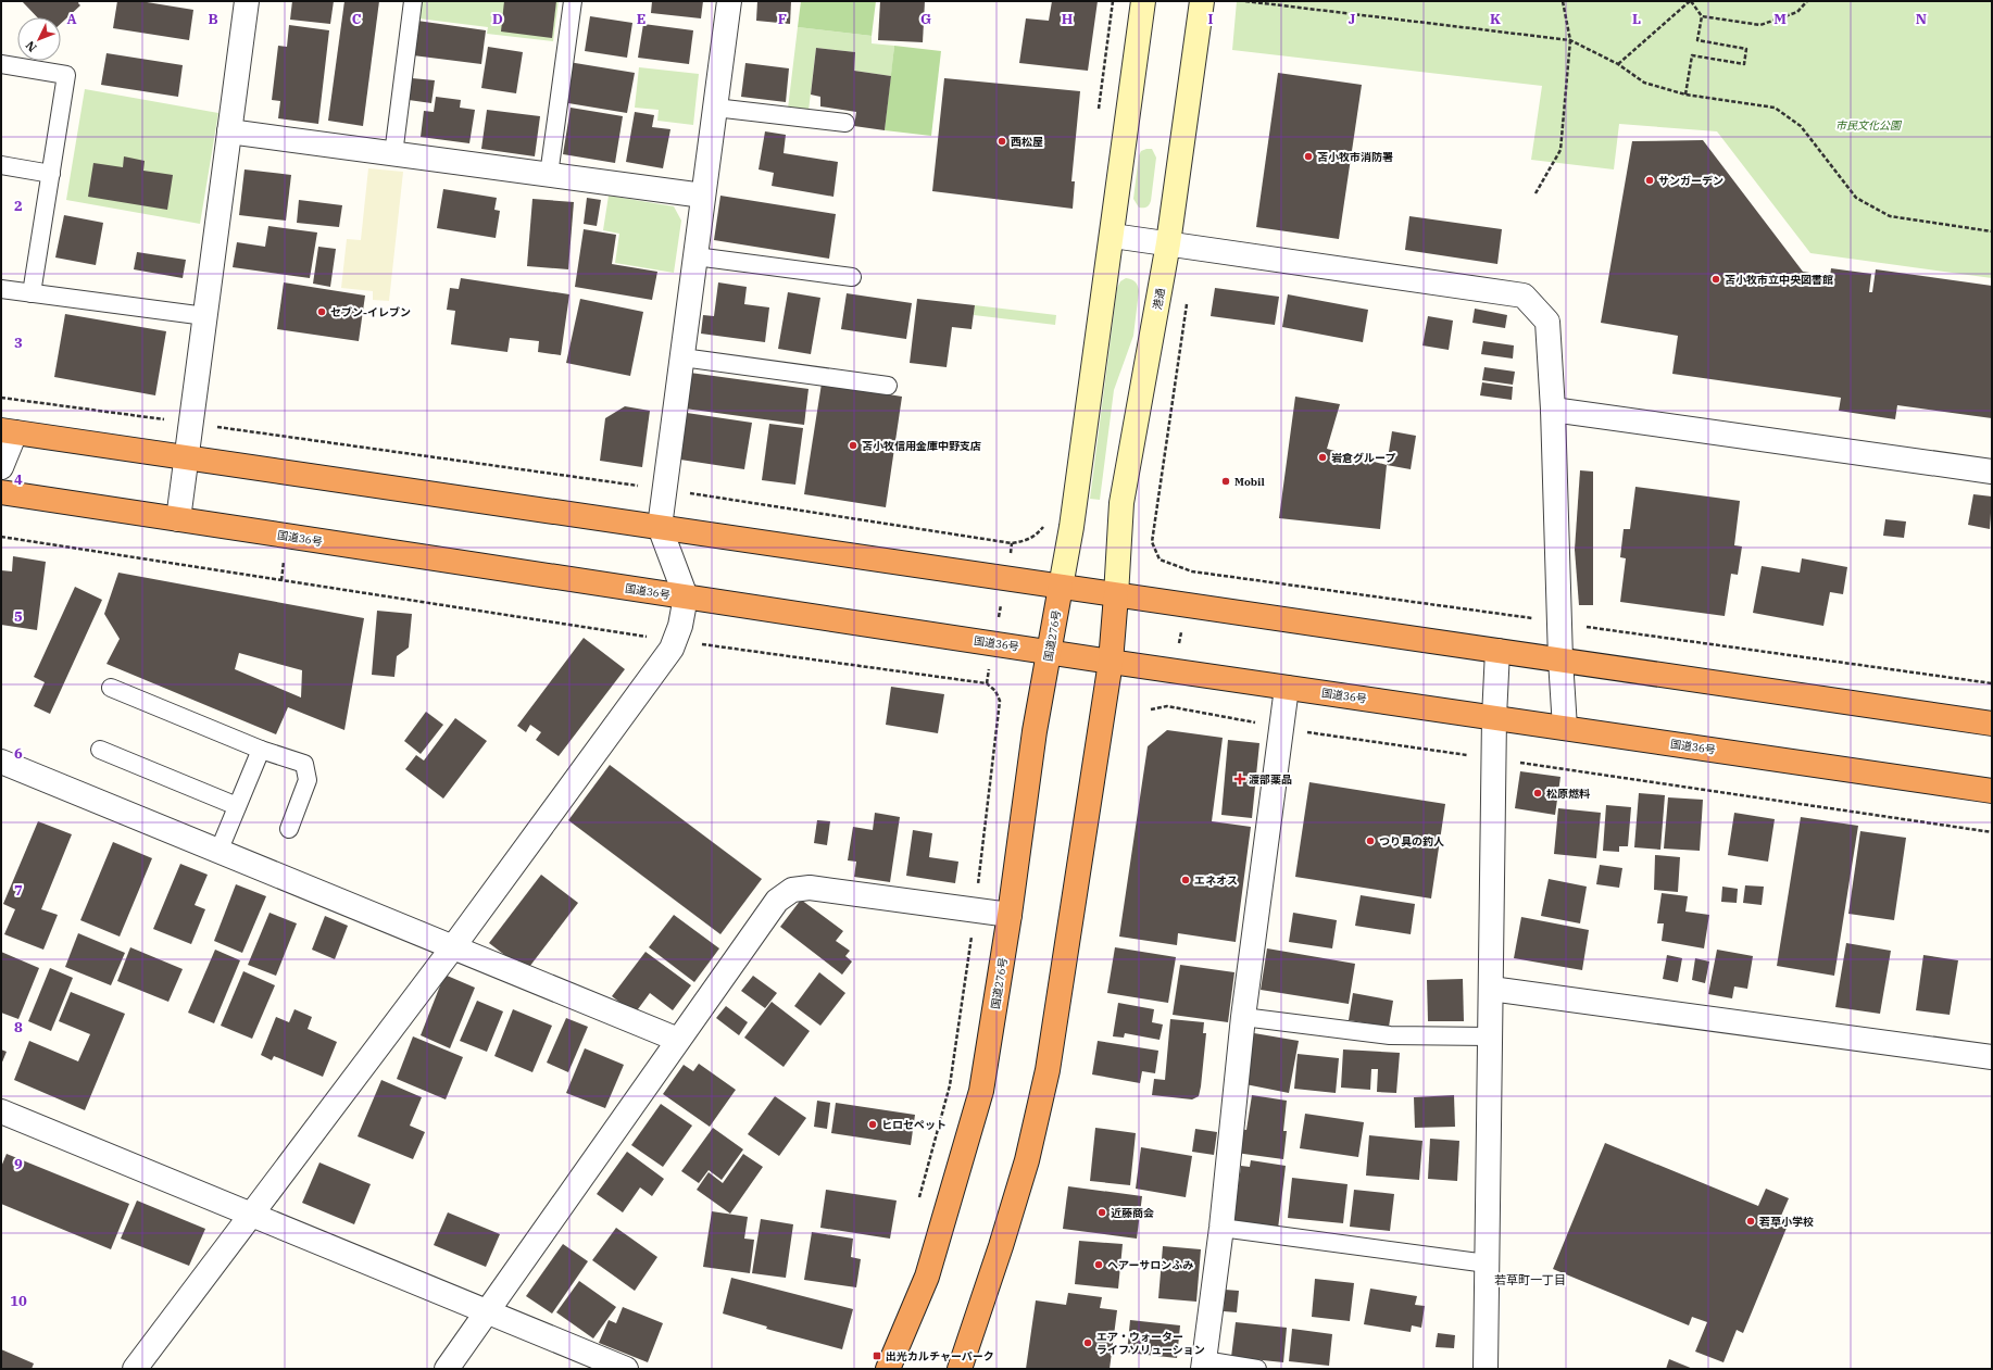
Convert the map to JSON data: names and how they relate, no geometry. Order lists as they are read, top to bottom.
{
  "streets": {
    "highway": ["国道36号", "国道276号"],
    "street": ["港通"]
  },
  "crossings": [
    ["国道36号", "国道276号"]
  ],
  "districts": ["若草町一丁目"],
  "parks": ["市民文化公園"],
  "places": {
    "other": [
      "西松屋",
      "苫小牧市消防署",
      "サンガーデン",
      "苫小牧市立中央図書館",
      "セブン-イレブン",
      "苫小牧信用金庫中野支店",
      "岩倉グループ",
      "Mobil",
      "松原燃料",
      "つり具の釣人",
      "エネオス",
      "ヒロセペット",
      "近藤商会",
      "若草小学校",
      "ヘアーサロンふみ",
      "エア・ウォーター ライフソリューション"
    ],
    "health": ["渡部薬品"],
    "transit": ["出光カルチャーパーク"]
  },
  "north": "bottom left",
  "grid": {
    "columns": [
      "A",
      "B",
      "C",
      "D",
      "E",
      "F",
      "G",
      "H",
      "I",
      "J",
      "K",
      "L",
      "M",
      "N"
    ],
    "rows": [
      "2",
      "3",
      "4",
      "5",
      "6",
      "7",
      "8",
      "9",
      "10"
    ]
  }
}
